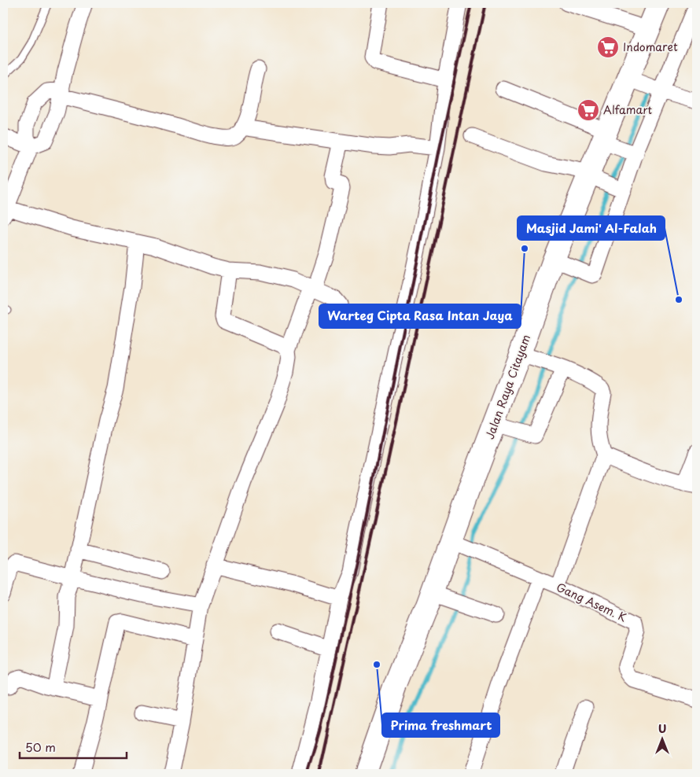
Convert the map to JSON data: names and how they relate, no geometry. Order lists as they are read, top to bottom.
{
  "streets": {
    "main road": ["Jalan Raya Citayam"],
    "street": ["Gang Asem. K"]
  },
  "crossings": [
    ["Jalan Raya Citayam", "Gang Asem. K"]
  ],
  "places": {
    "supermarket": ["Indomaret", "Alfamart"],
    "other": ["Warteg Cipta Rasa Intan Jaya", "Masjid Jami' Al-Falah", "Prima freshmart"]
  },
  "scale_bar": "50 m",
  "north": "top"
}
